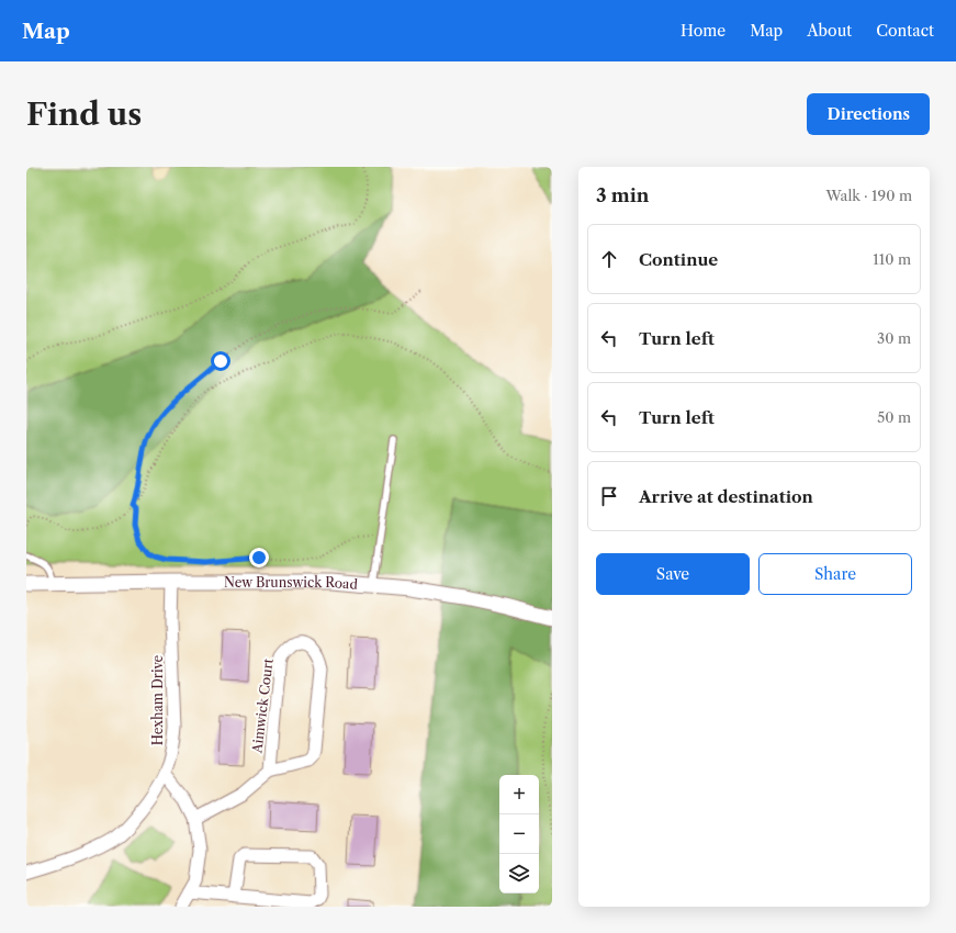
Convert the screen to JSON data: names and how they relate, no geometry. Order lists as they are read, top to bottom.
{
  "streets": {
    "street": ["New Brunswick Road", "Hexham Drive", "Aimwick Court"]
  },
  "crossings": [
    ["New Brunswick Road", "Hexham Drive"]
  ],
  "page": {
    "header": "Map",
    "nav": [
      "Home",
      "Map",
      "About",
      "Contact"
    ],
    "buttons": [
      "Directions",
      ["Save", "Share"]
    ],
    "title": "Find us",
    "heading": ["3 min", "Walk · 190 m"],
    "list": [
      ["Continue", "110 m"],
      ["Turn left", "30 m"],
      ["Turn left", "50 m"],
      "Arrive at destination"
    ],
    "map_buttons": ["+", "−"]
  }
}
